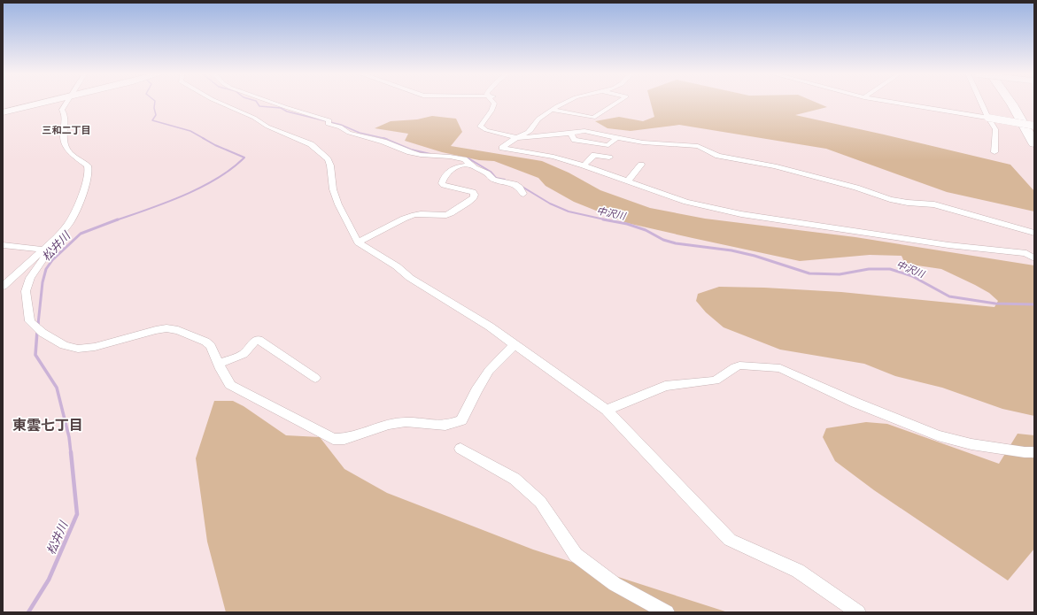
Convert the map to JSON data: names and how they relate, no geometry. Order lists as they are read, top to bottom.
{
  "districts": ["三和二丁目", "東雲七丁目"],
  "water": ["中沢川", "松井川"]
}
